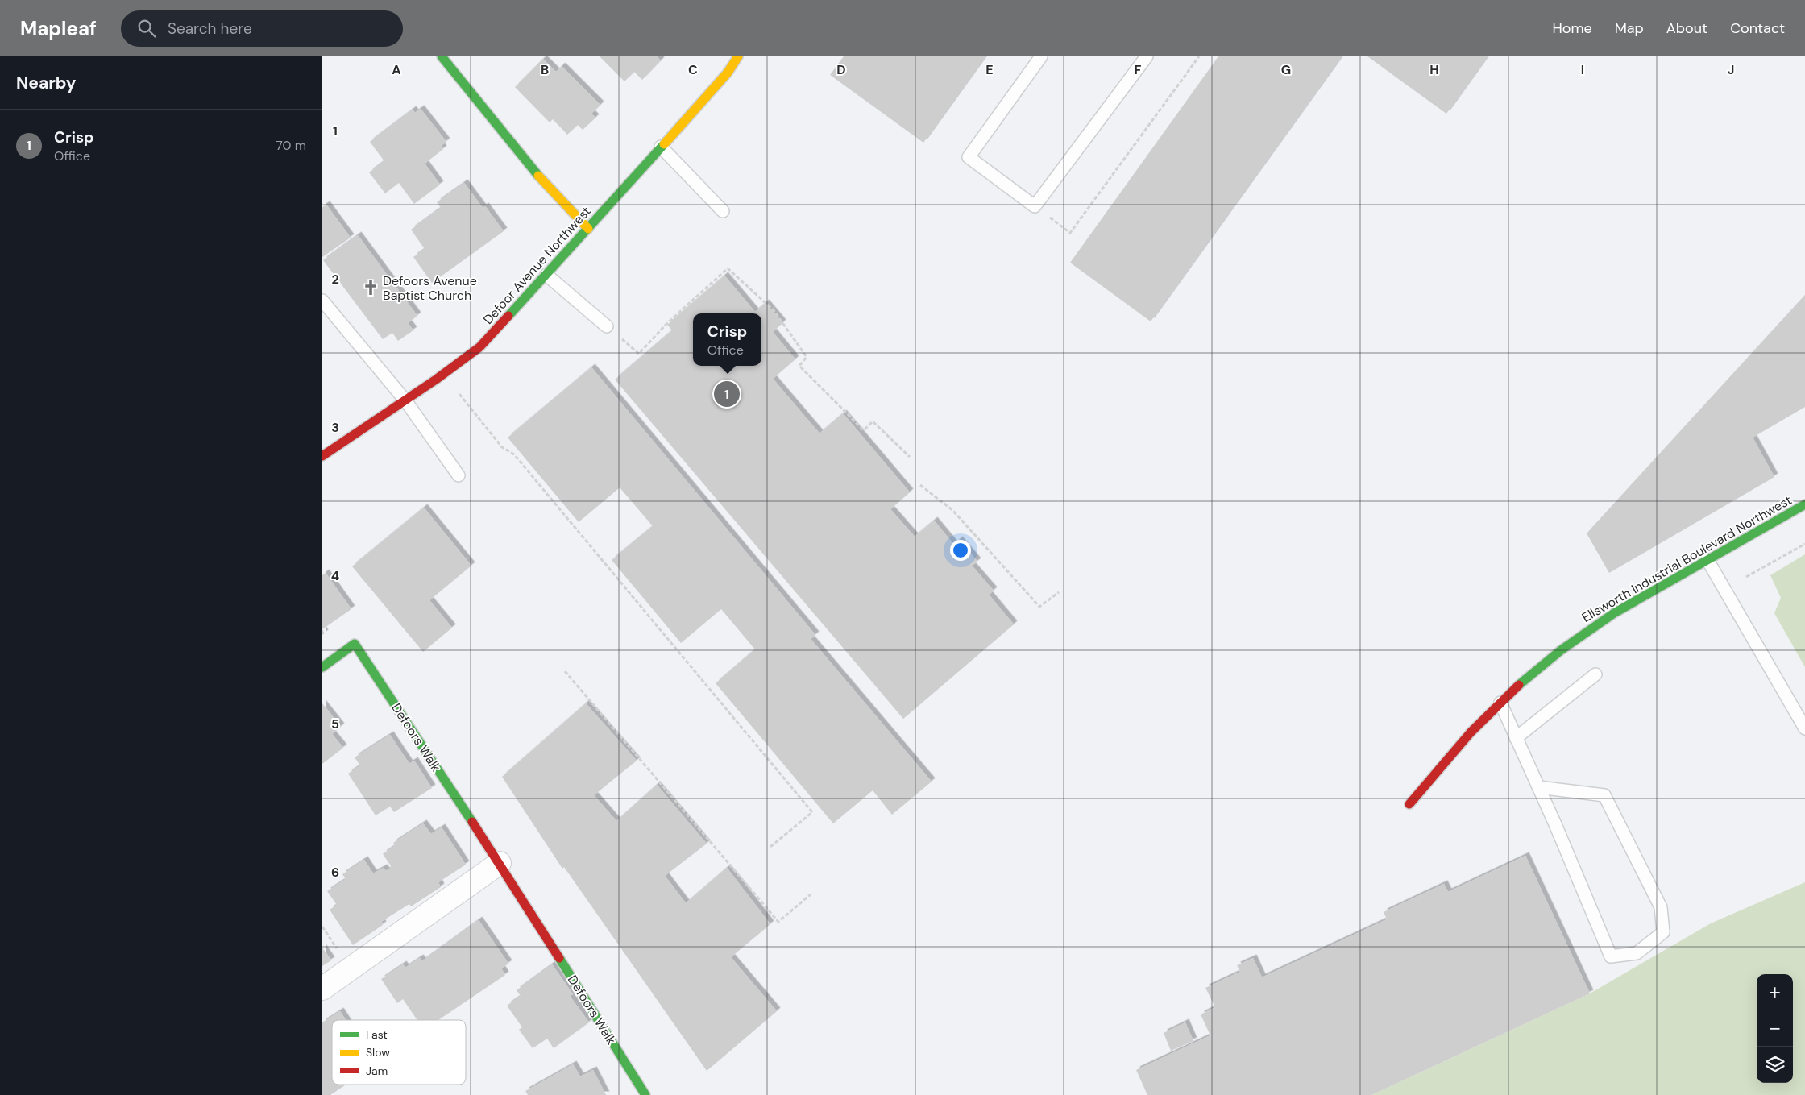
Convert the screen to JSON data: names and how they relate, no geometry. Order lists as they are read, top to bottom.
{
  "streets": {
    "street": ["Defoor Avenue Northwest", "Ellsworth Industrial Boulevard Northwest", "Defoors Walk"]
  },
  "places": {
    "church": ["Defoors Avenue Baptist Church"]
  },
  "legend": ["Fast", "Slow", "Jam"],
  "page": {
    "header": "Mapleaf",
    "search": "Search here",
    "nav": [
      "Home",
      "Map",
      "About",
      "Contact"
    ],
    "heading": "Nearby",
    "list": [
      {
        "mark": "1",
        "name": "Crisp",
        "note": "Office",
        "value": "70 m"
      }
    ],
    "popup": ["Crisp", "Office"],
    "pins": "1",
    "map_buttons": ["+", "−"]
  },
  "grid": {
    "columns": [
      "A",
      "B",
      "C",
      "D",
      "E",
      "F",
      "G",
      "H",
      "I",
      "J"
    ],
    "rows": [
      "1",
      "2",
      "3",
      "4",
      "5",
      "6"
    ]
  }
}
